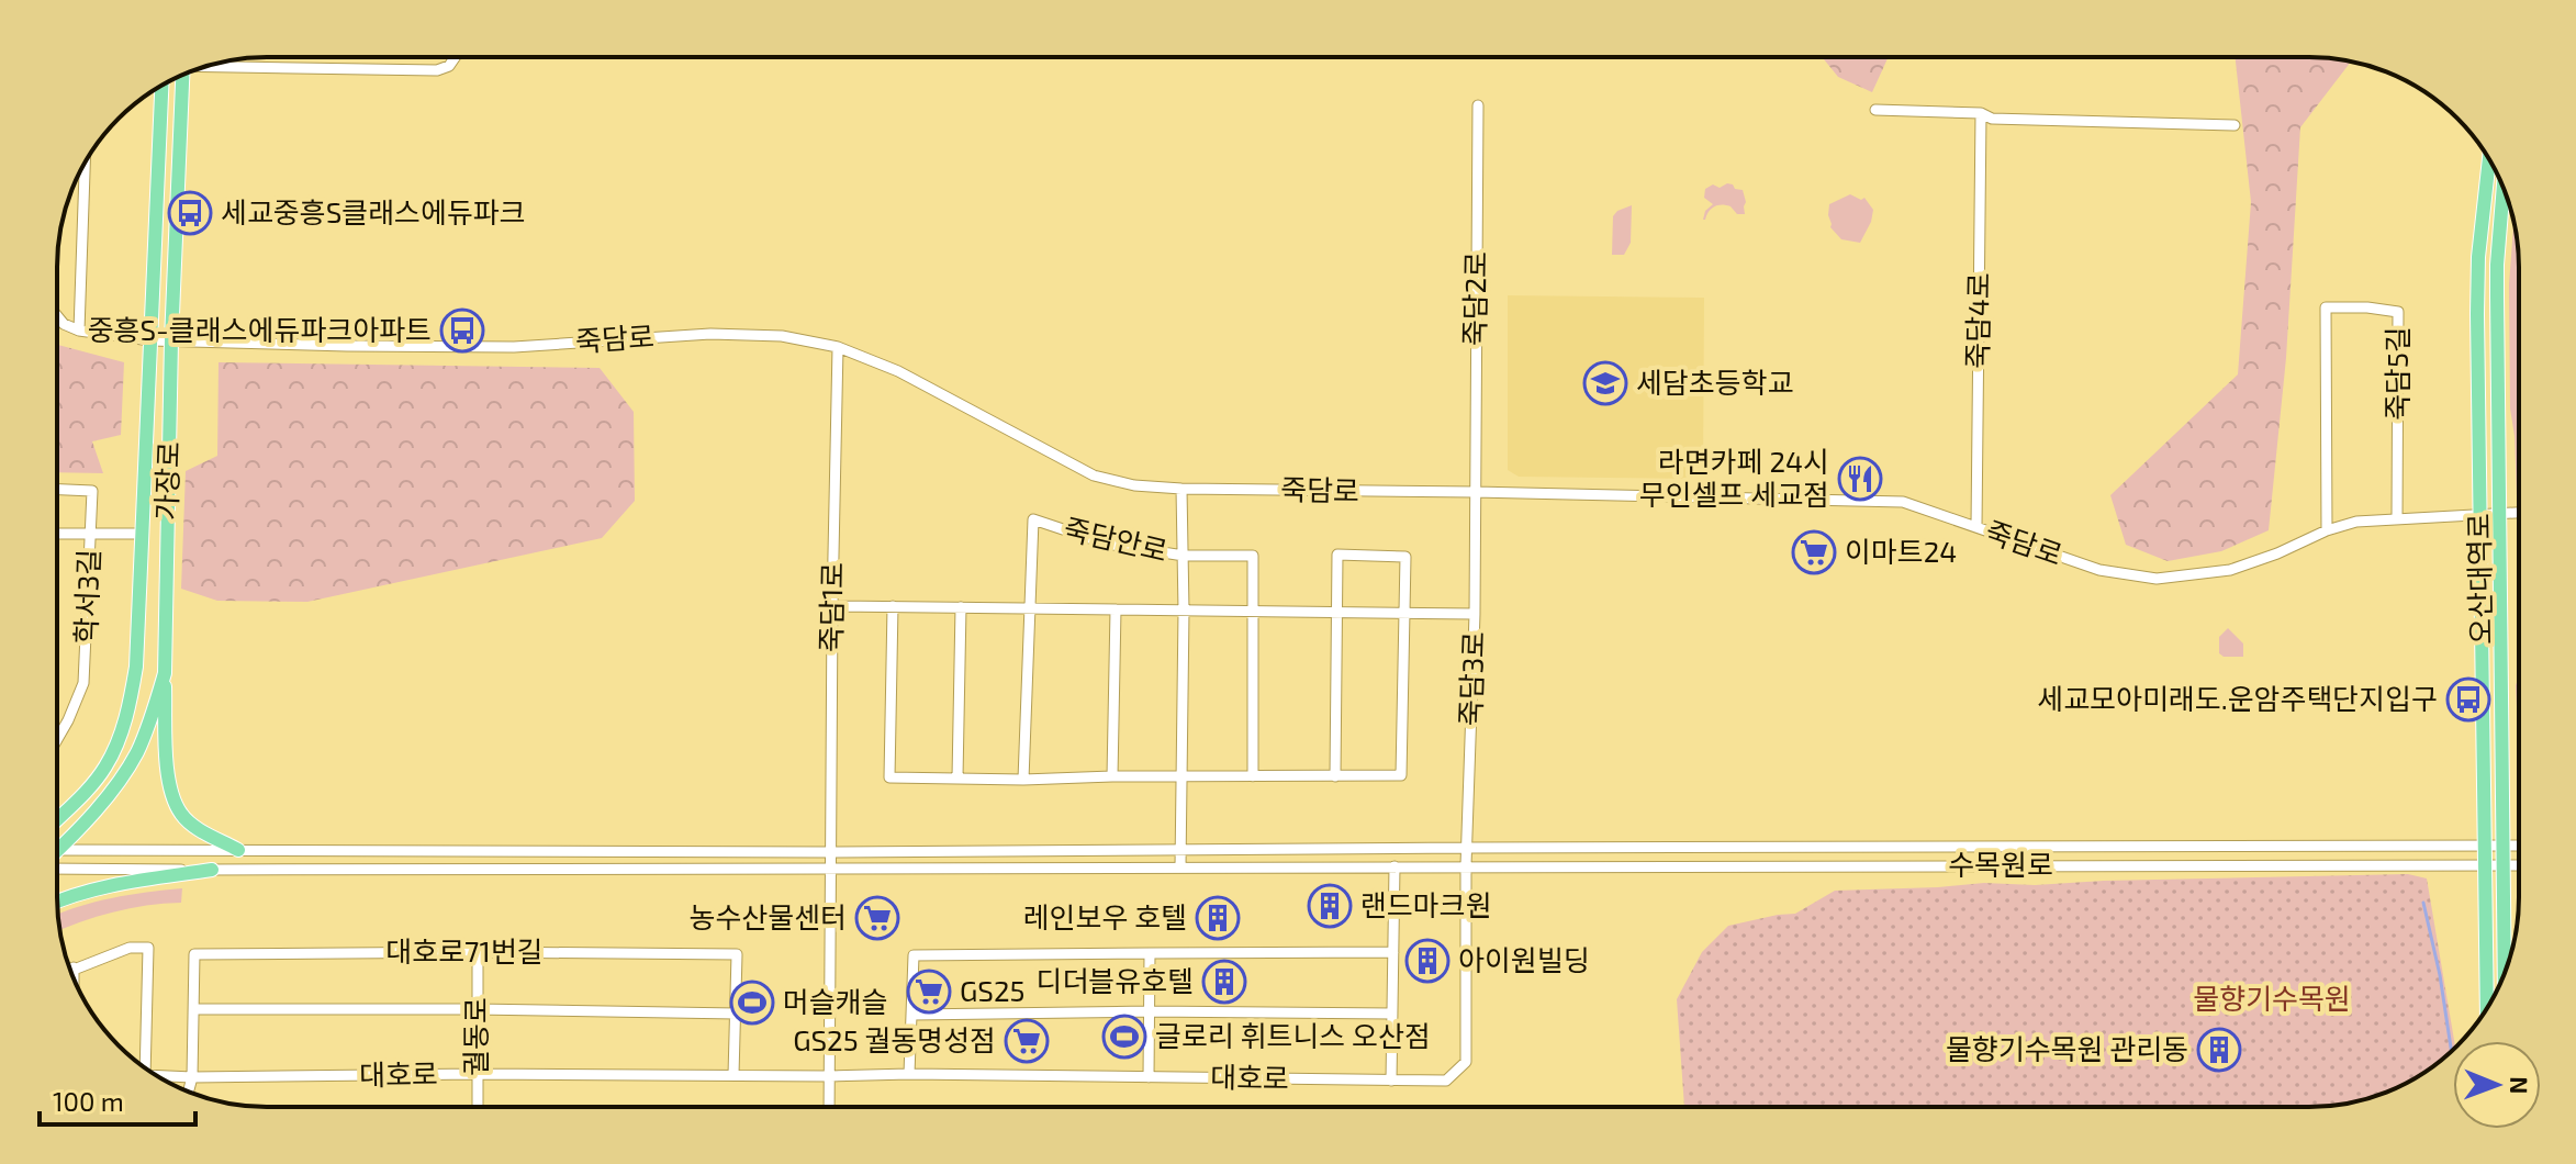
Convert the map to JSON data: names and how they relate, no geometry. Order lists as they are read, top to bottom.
{
  "streets": {
    "main road": ["가장로", "오산대역로"],
    "street": [
      "죽담2로",
      "죽담4로",
      "죽담로",
      "죽담5길",
      "죽담안로",
      "학서3길",
      "죽담1로",
      "죽담3로",
      "수목원로",
      "대호로71번길",
      "궐동로",
      "대호로"
    ]
  },
  "crossings": [
    ["죽담2로", "죽담로"],
    ["죽담2로", "죽담3로"],
    ["죽담4로", "죽담로"],
    ["죽담로", "죽담5길"],
    ["죽담로", "가장로"],
    ["죽담로", "죽담안로"],
    ["죽담로", "오산대역로"],
    ["죽담로", "죽담1로"],
    ["죽담로", "죽담3로"],
    ["죽담안로", "죽담1로"],
    ["죽담안로", "죽담3로"],
    ["죽담안로", "수목원로"],
    ["오산대역로", "수목원로"],
    ["죽담1로", "수목원로"],
    ["죽담1로", "대호로"],
    ["죽담3로", "수목원로"],
    ["죽담3로", "대호로"],
    ["수목원로", "대호로"],
    ["대호로71번길", "궐동로"],
    ["대호로71번길", "대호로"],
    ["궐동로", "대호로"]
  ],
  "parks": ["물향기수목원"],
  "places": {
    "bus stop": ["세교중흥S클래스에듀파크", "중흥S-클래스에듀파크아파트", "세교모아미래도.운암주택단지입구"],
    "school or university": ["세담초등학교"],
    "restaurant": ["라면카페 24시 무인셀프 세교점"],
    "supermarket": [
      "이마트24",
      "농수산물센터",
      "GS25",
      "GS25 궐동명성점"
    ],
    "building": [
      "랜드마크원",
      "레인보우 호텔",
      "아이원빌딩",
      "디더블유호텔",
      "물향기수목원 관리동"
    ],
    "sports": ["머슬캐슬", "글로리 휘트니스 오산점"]
  },
  "scale_bar": "100 m",
  "north": "right"
}
